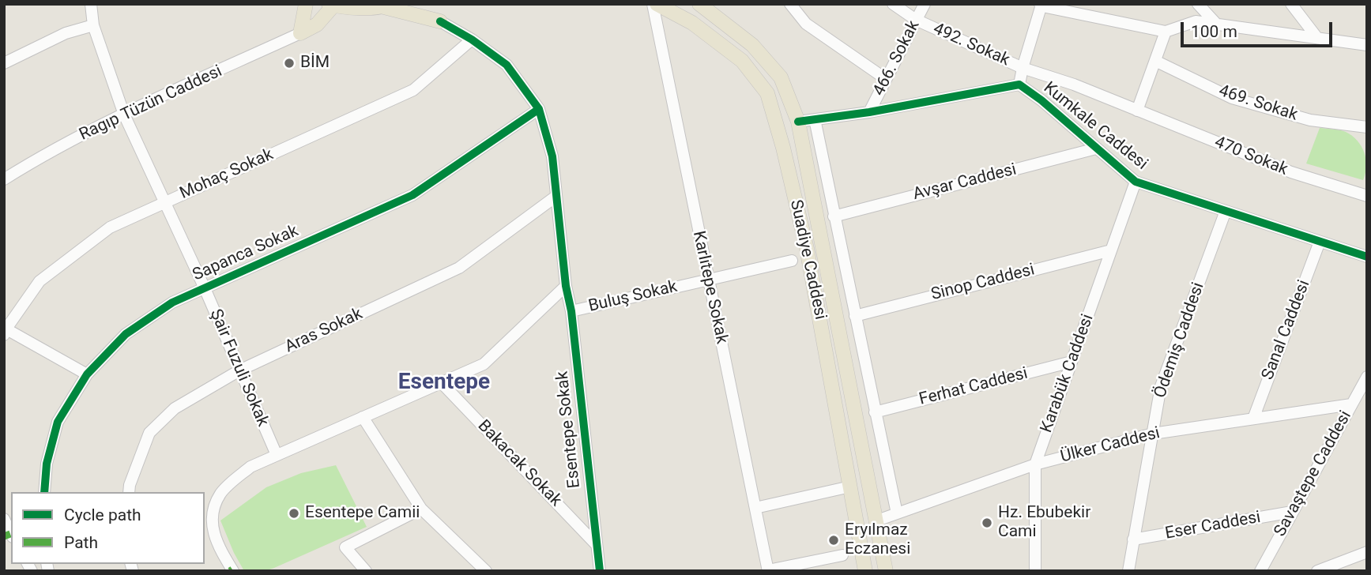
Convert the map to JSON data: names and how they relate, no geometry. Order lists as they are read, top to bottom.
{
  "streets": {
    "main road": ["Ragıp Tüzün Caddesi", "Suadiye Caddesi"],
    "street": [
      "492. Sokak",
      "466. Sokak",
      "469. Sokak",
      "Kumkale Caddesi",
      "470 Sokak",
      "Mohaç Sokak",
      "Avşar Caddesi",
      "Sapanca Sokak",
      "Sinop Caddesi",
      "Karlıtepe Sokak",
      "Buluş Sokak",
      "Sanal Caddesi",
      "Aras Sokak",
      "Ödemiş Caddesi",
      "Şair Fuzuli Sokak",
      "Karabük Caddesi",
      "Ferhat Caddesi",
      "Esentepe Sokak",
      "Ülker Caddesi",
      "Bakacak Sokak",
      "Savaştepe Caddesi",
      "Eser Caddesi"
    ]
  },
  "crossings": [
    ["492. Sokak", "466. Sokak"],
    ["492. Sokak", "470 Sokak"],
    ["466. Sokak", "Kumkale Caddesi"],
    ["Ragıp Tüzün Caddesi", "Şair Fuzuli Sokak"],
    ["Kumkale Caddesi", "Avşar Caddesi"],
    ["Kumkale Caddesi", "Suadiye Caddesi"],
    ["Kumkale Caddesi", "Sanal Caddesi"],
    ["Kumkale Caddesi", "Ödemiş Caddesi"],
    ["Kumkale Caddesi", "Karabük Caddesi"],
    ["Mohaç Sokak", "Şair Fuzuli Sokak"],
    ["Sapanca Sokak", "Şair Fuzuli Sokak"],
    ["Suadiye Caddesi", "Karlıtepe Sokak"],
    ["Suadiye Caddesi", "Ülker Caddesi"],
    ["Sinop Caddesi", "Karabük Caddesi"],
    ["Karlıtepe Sokak", "Buluş Sokak"],
    ["Buluş Sokak", "Esentepe Sokak"],
    ["Sanal Caddesi", "Ülker Caddesi"],
    ["Aras Sokak", "Şair Fuzuli Sokak"],
    ["Ödemiş Caddesi", "Ülker Caddesi"],
    ["Ödemiş Caddesi", "Eser Caddesi"],
    ["Karabük Caddesi", "Ferhat Caddesi"],
    ["Karabük Caddesi", "Ülker Caddesi"],
    ["Esentepe Sokak", "Bakacak Sokak"],
    ["Ülker Caddesi", "Savaştepe Caddesi"],
    ["Savaştepe Caddesi", "Eser Caddesi"]
  ],
  "districts": ["Esentepe"],
  "places": [
    "BİM",
    "Esentepe Camii",
    "Hz. Ebubekir Cami",
    "Eryılmaz Eczanesi"
  ],
  "legend": ["Cycle path", "Path"],
  "scale_bar": "100 m"
}
